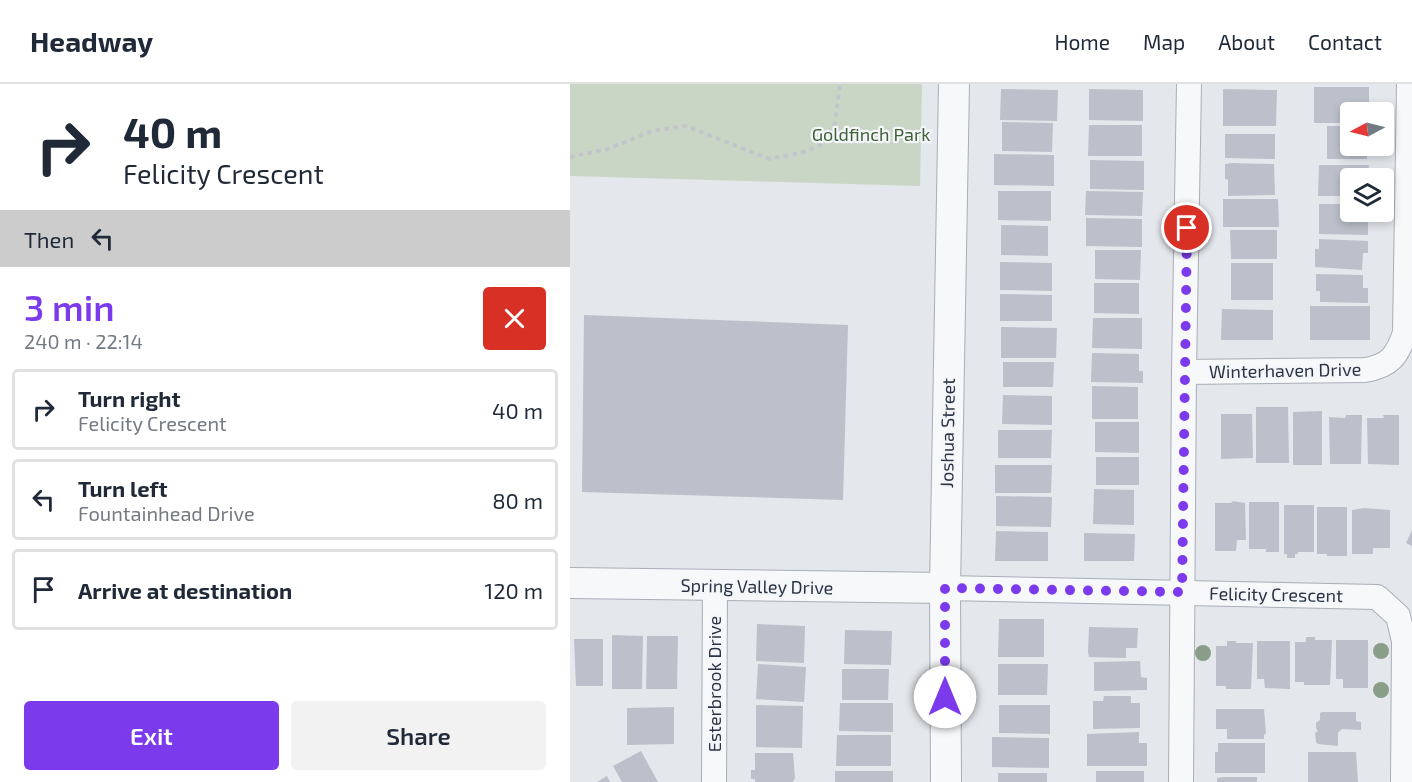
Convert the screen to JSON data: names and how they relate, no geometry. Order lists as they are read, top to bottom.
{
  "streets": {
    "street": [
      "Winterhaven Drive",
      "Joshua Street",
      "Spring Valley Drive",
      "Felicity Crescent",
      "Esterbrook Drive"
    ]
  },
  "crossings": [
    ["Joshua Street", "Spring Valley Drive"],
    ["Joshua Street", "Felicity Crescent"],
    ["Spring Valley Drive", "Felicity Crescent"],
    ["Spring Valley Drive", "Esterbrook Drive"]
  ],
  "parks": ["Goldfinch Park"],
  "north": "left",
  "page": {
    "header": "Headway",
    "nav": [
      "Home",
      "Map",
      "About",
      "Contact"
    ],
    "turn": ["40 m", "Felicity Crescent"],
    "then": "Then",
    "heading": ["3 min", "240 m · 22:14"],
    "list": [
      {
        "name": "Turn right",
        "note": "Felicity Crescent",
        "value": "40 m"
      },
      {
        "name": "Turn left",
        "note": "Fountainhead Drive",
        "value": "80 m"
      },
      {
        "name": "Arrive at destination",
        "value": "120 m"
      }
    ],
    "buttons": ["Exit", "Share"]
  }
}
